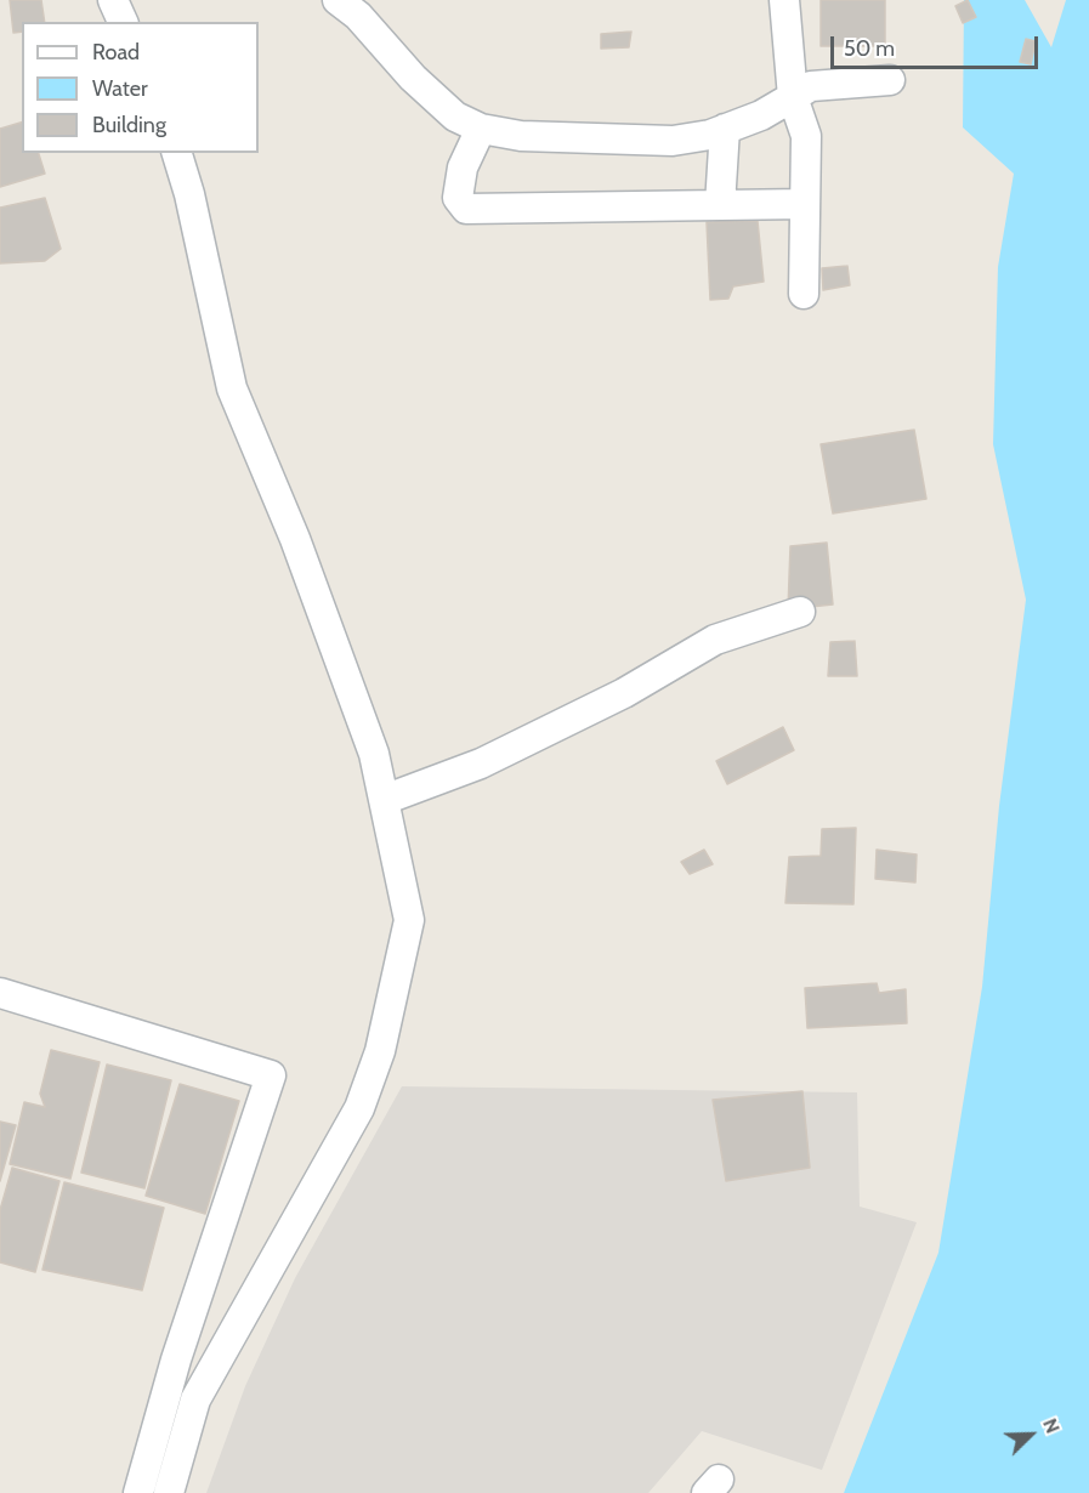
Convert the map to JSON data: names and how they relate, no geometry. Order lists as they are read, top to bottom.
{
  "legend": ["Road", "Water", "Building"],
  "scale_bar": "50 m",
  "north": "top right"
}
